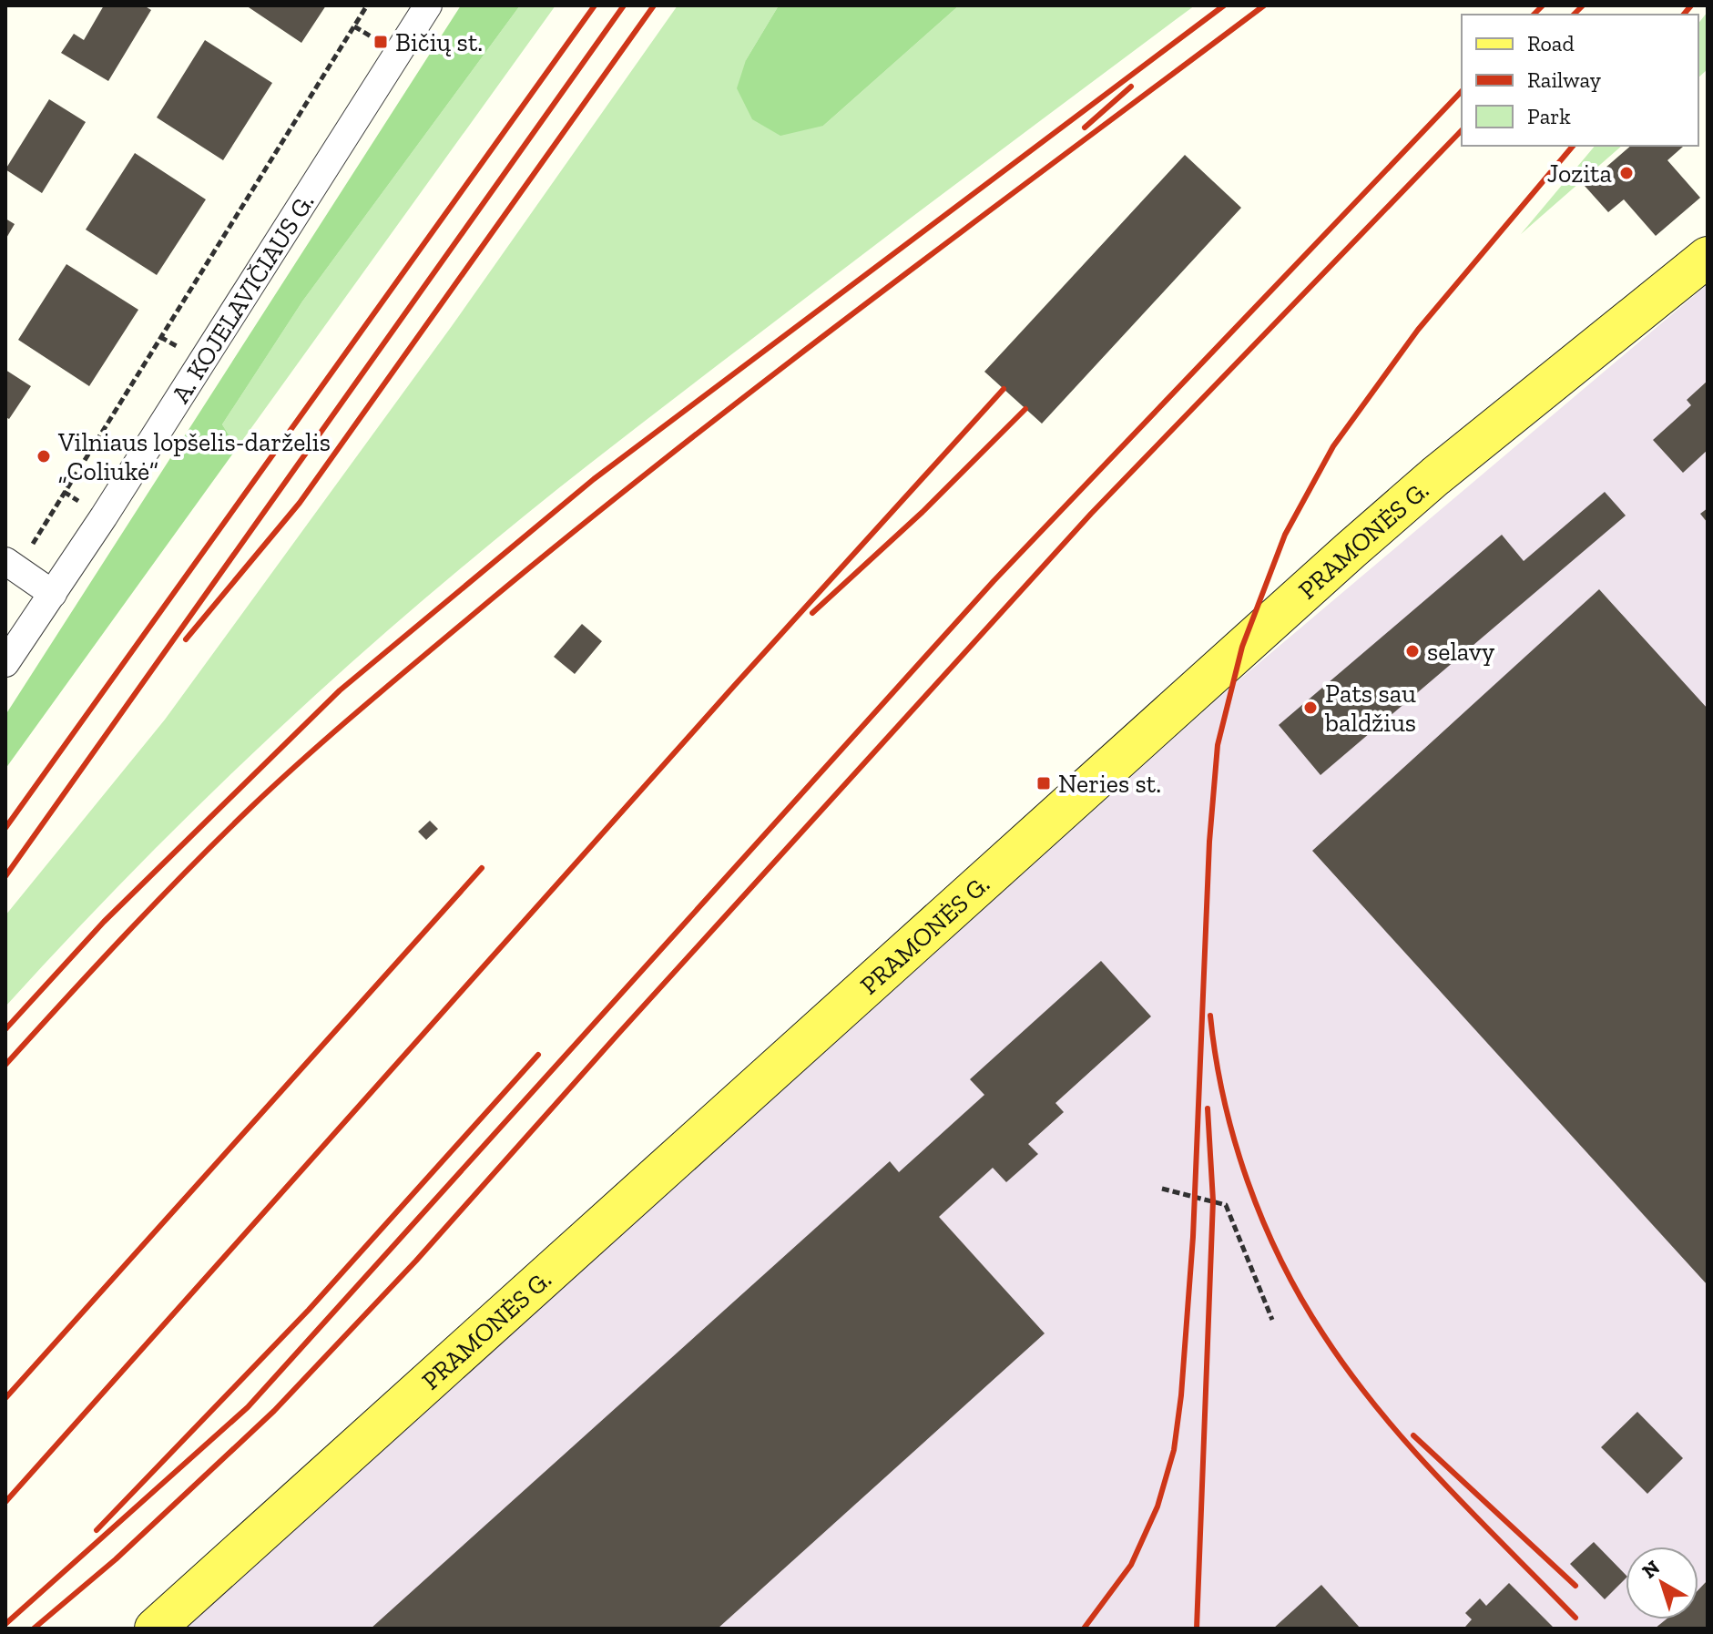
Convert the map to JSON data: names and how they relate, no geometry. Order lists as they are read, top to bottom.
{
  "streets": {
    "main road": ["PRAMONĖS G."],
    "street": ["A. KOJELAVIČIAUS G."]
  },
  "places": {
    "transit": ["Bičių st.", "Neries st."],
    "other": [
      "Jozita",
      "Vilniaus lopšelis-darželis „Coliukė“",
      "selavy",
      "Pats sau baldžius"
    ]
  },
  "legend": ["Road", "Railway", "Park"],
  "north": "top left"
}
